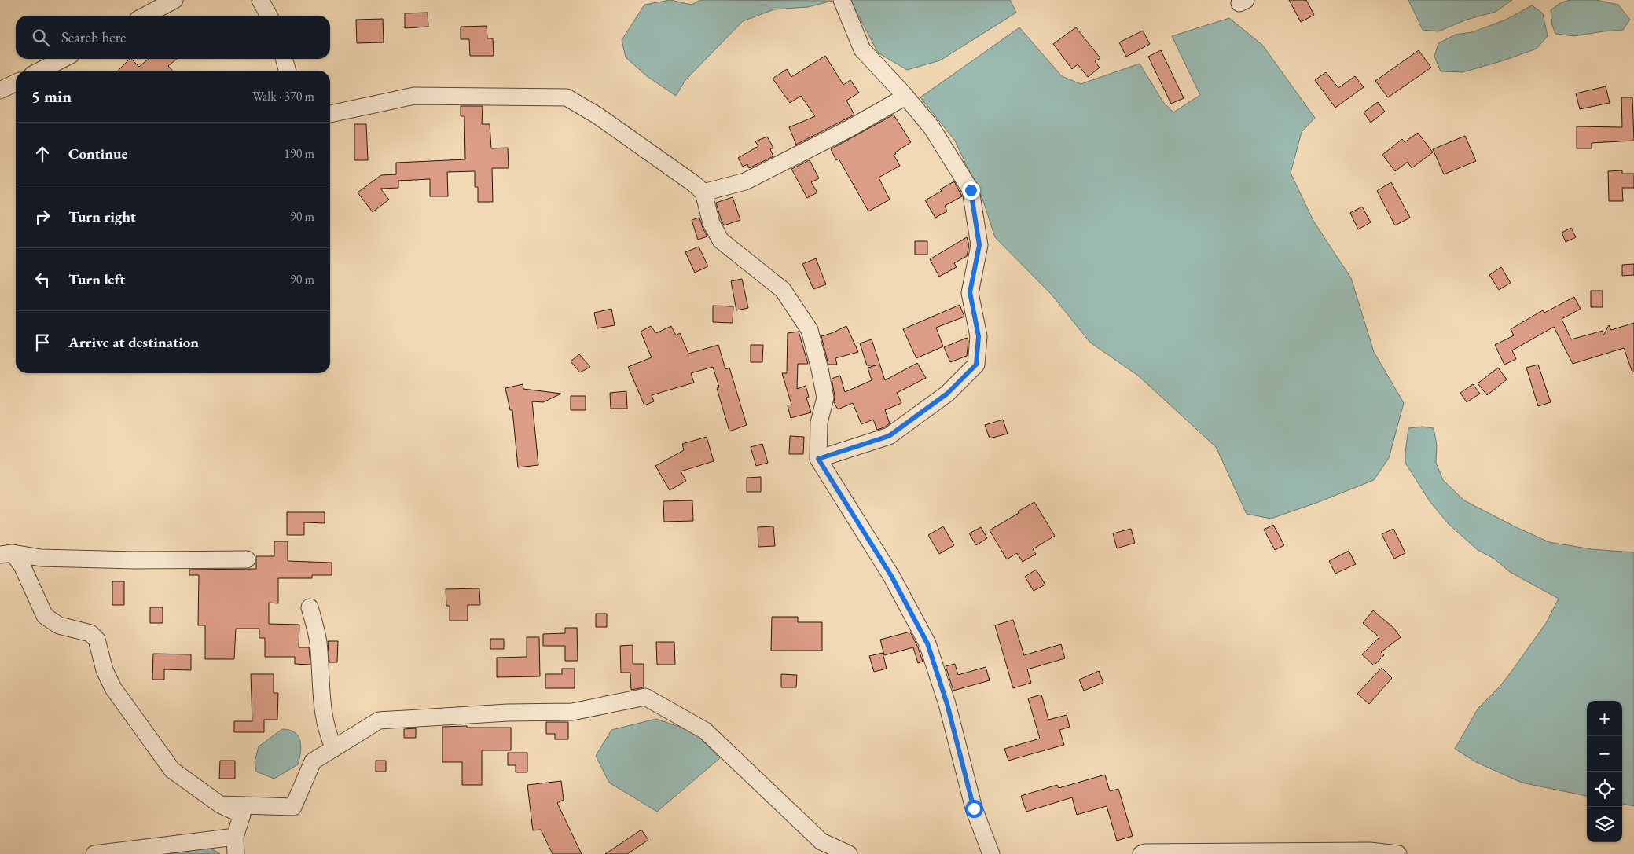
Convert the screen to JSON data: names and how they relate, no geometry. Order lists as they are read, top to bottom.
{
  "page": {
    "search": "Search here",
    "heading": ["5 min", "Walk · 370 m"],
    "list": [
      ["Continue", "190 m"],
      ["Turn right", "90 m"],
      ["Turn left", "90 m"],
      "Arrive at destination"
    ],
    "map_buttons": ["+", "−"]
  }
}
